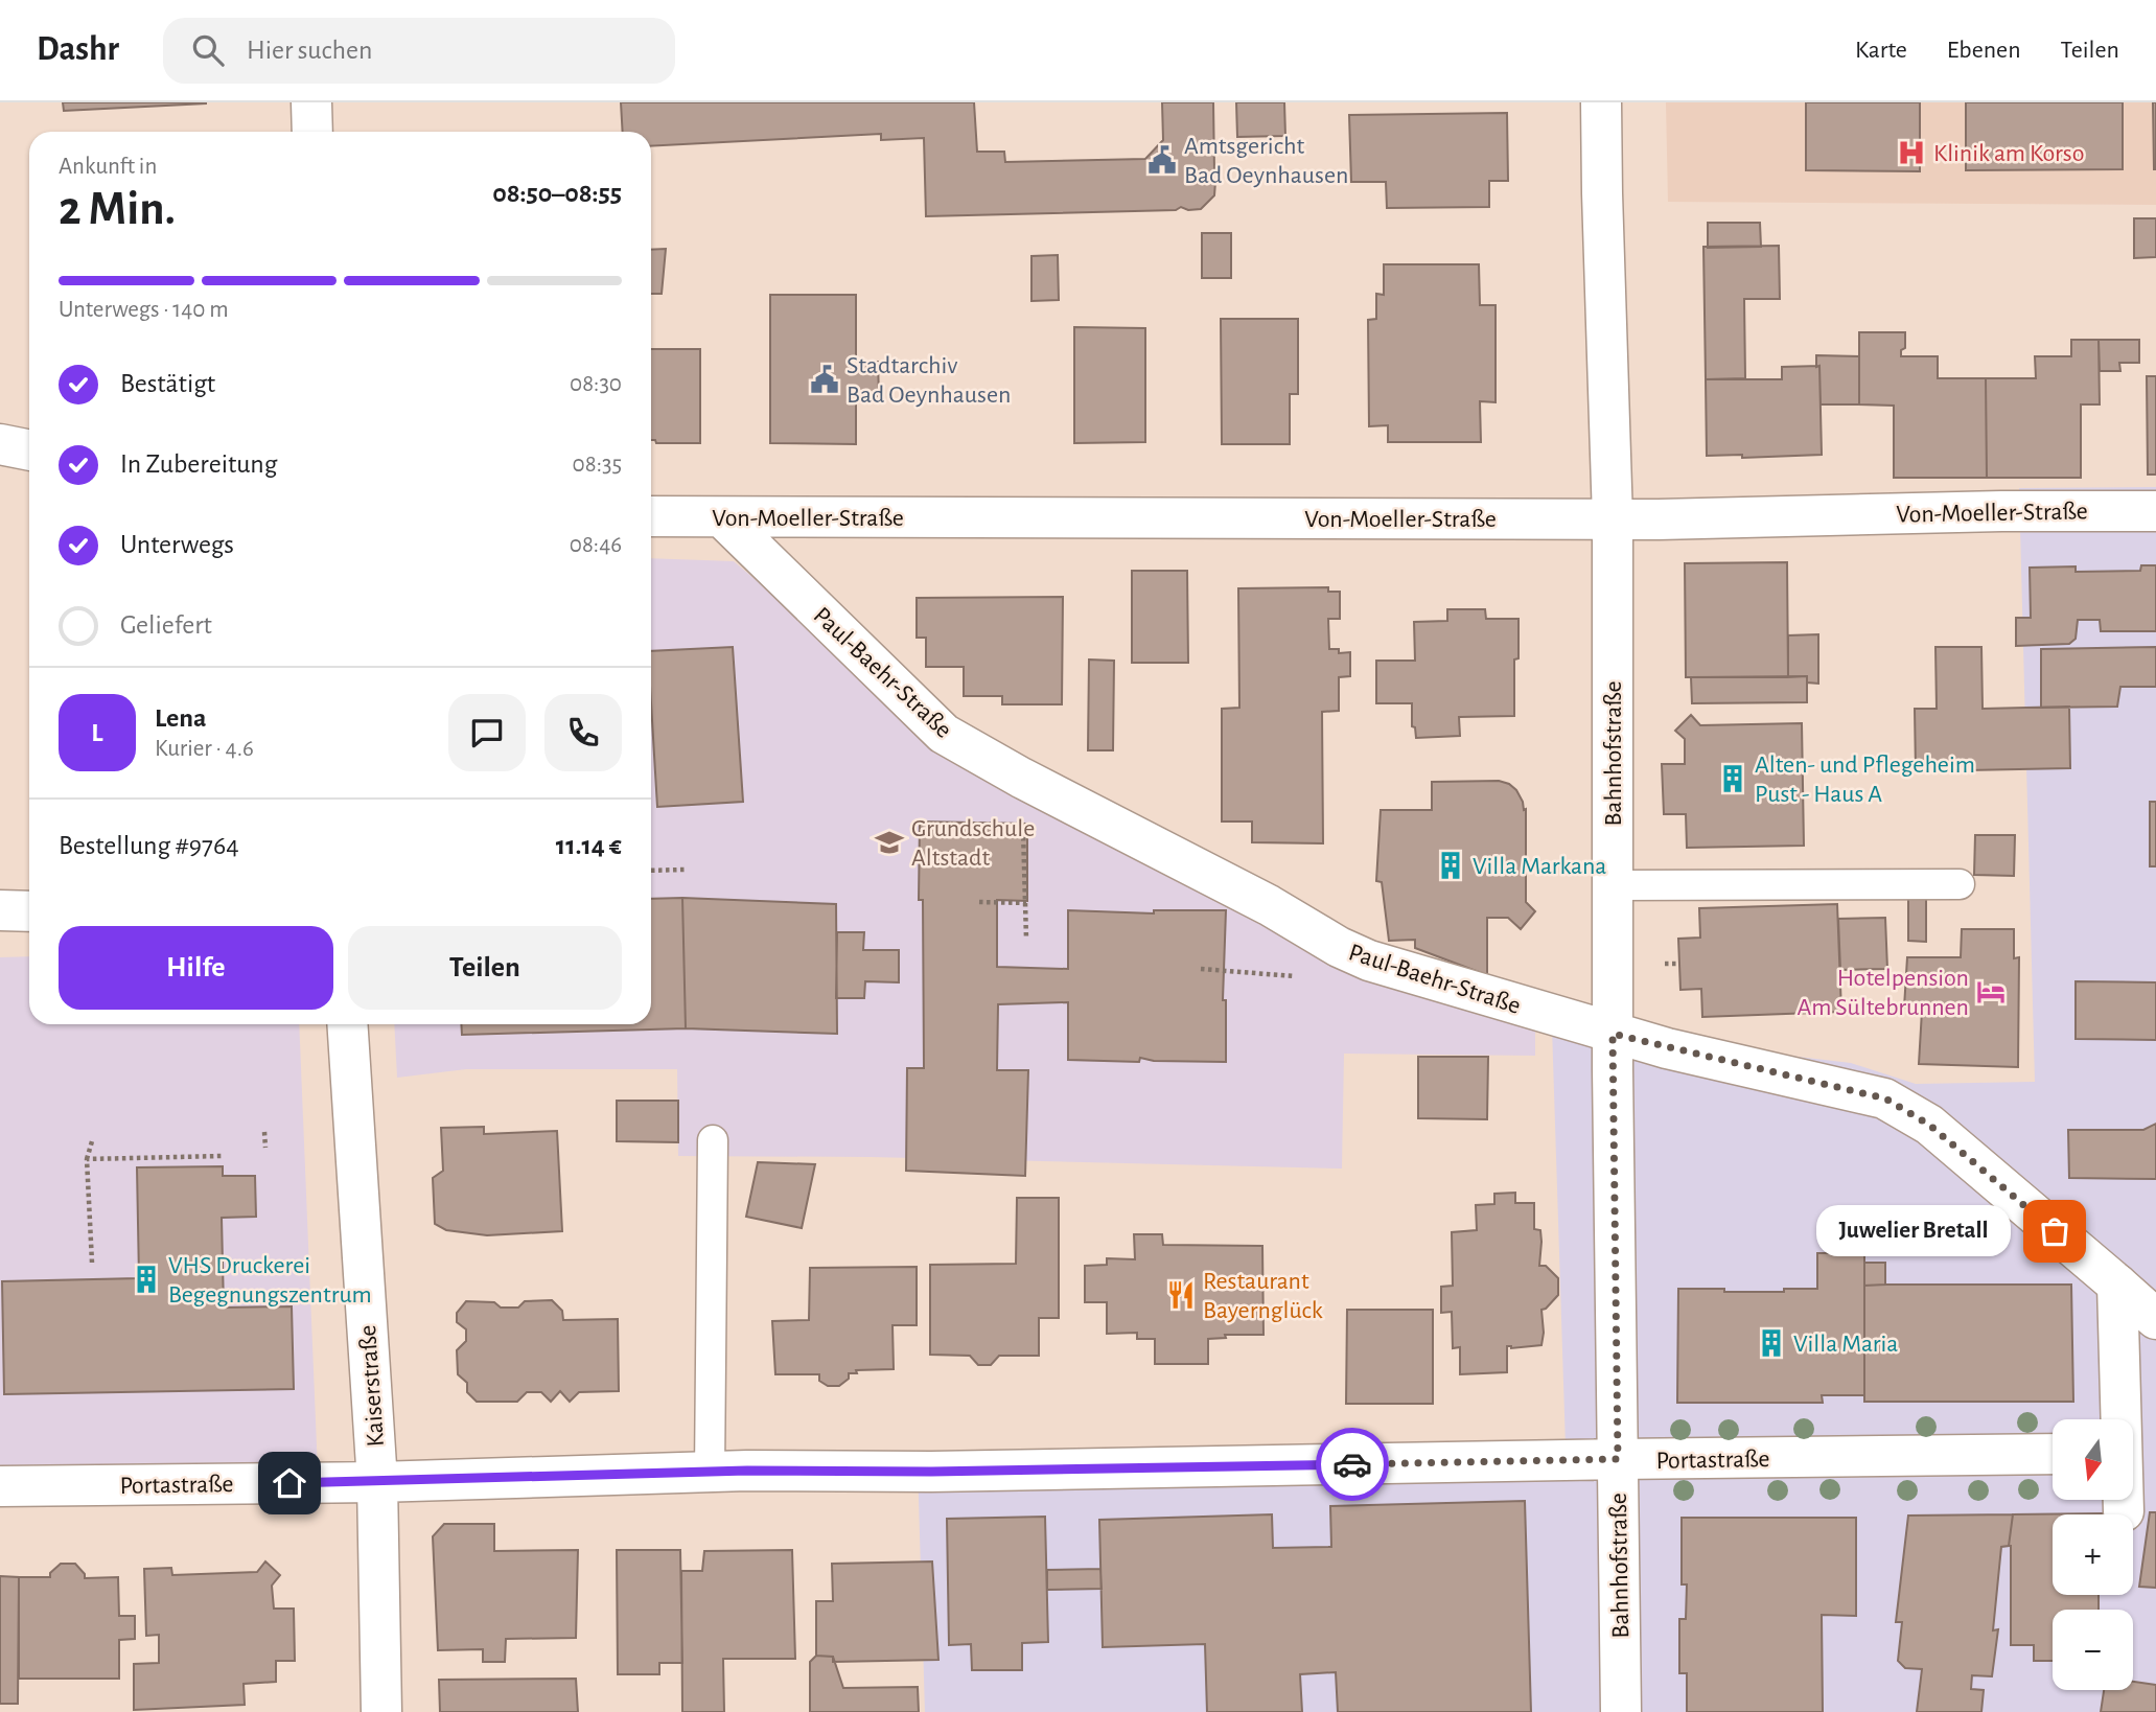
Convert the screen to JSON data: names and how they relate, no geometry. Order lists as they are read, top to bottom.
{
  "streets": {
    "street": [
      "Von-Moeller-Straße",
      "Paul-Baehr-Straße",
      "Bahnhofstraße",
      "Kaiserstraße",
      "Portastraße"
    ]
  },
  "crossings": [
    ["Von-Moeller-Straße", "Paul-Baehr-Straße"],
    ["Von-Moeller-Straße", "Bahnhofstraße"],
    ["Paul-Baehr-Straße", "Bahnhofstraße"],
    ["Bahnhofstraße", "Portastraße"],
    ["Kaiserstraße", "Portastraße"]
  ],
  "places": {
    "hospital": ["Klinik am Korso"],
    "public building": ["Amtsgericht Bad Oeynhausen", "Stadtarchiv Bad Oeynhausen"],
    "building": [
      "Alten- und Pflegeheim Pust - Haus A",
      "Villa Markana",
      "VHS Druckerei Begegnungszentrum",
      "Villa Maria"
    ],
    "school or university": ["Grundschule Altstadt"],
    "hotel": ["Hotelpension Am Sültebrunnen"],
    "other": ["Juwelier Bretall"],
    "restaurant": ["Restaurant Bayernglück"]
  },
  "north": "bottom",
  "page": {
    "header": "Dashr",
    "search": "Hier suchen",
    "nav": ["Karte", "Ebenen", "Teilen"],
    "heading": ["2 Min.", "Ankunft in", "08:50–08:55"],
    "panel": [
      "Lena",
      "Kurier · 4.6",
      "Bestellung #9764",
      "11.14 €"
    ],
    "bar": "Unterwegs · 140 m",
    "list": [
      ["Bestätigt", "08:30"],
      ["In Zubereitung", "08:35"],
      ["Unterwegs", "08:46"],
      "Geliefert"
    ],
    "round": "L",
    "buttons": ["Hilfe", "Teilen"],
    "bubble": "Juwelier Bretall",
    "map_buttons": ["+", "−"]
  }
}
